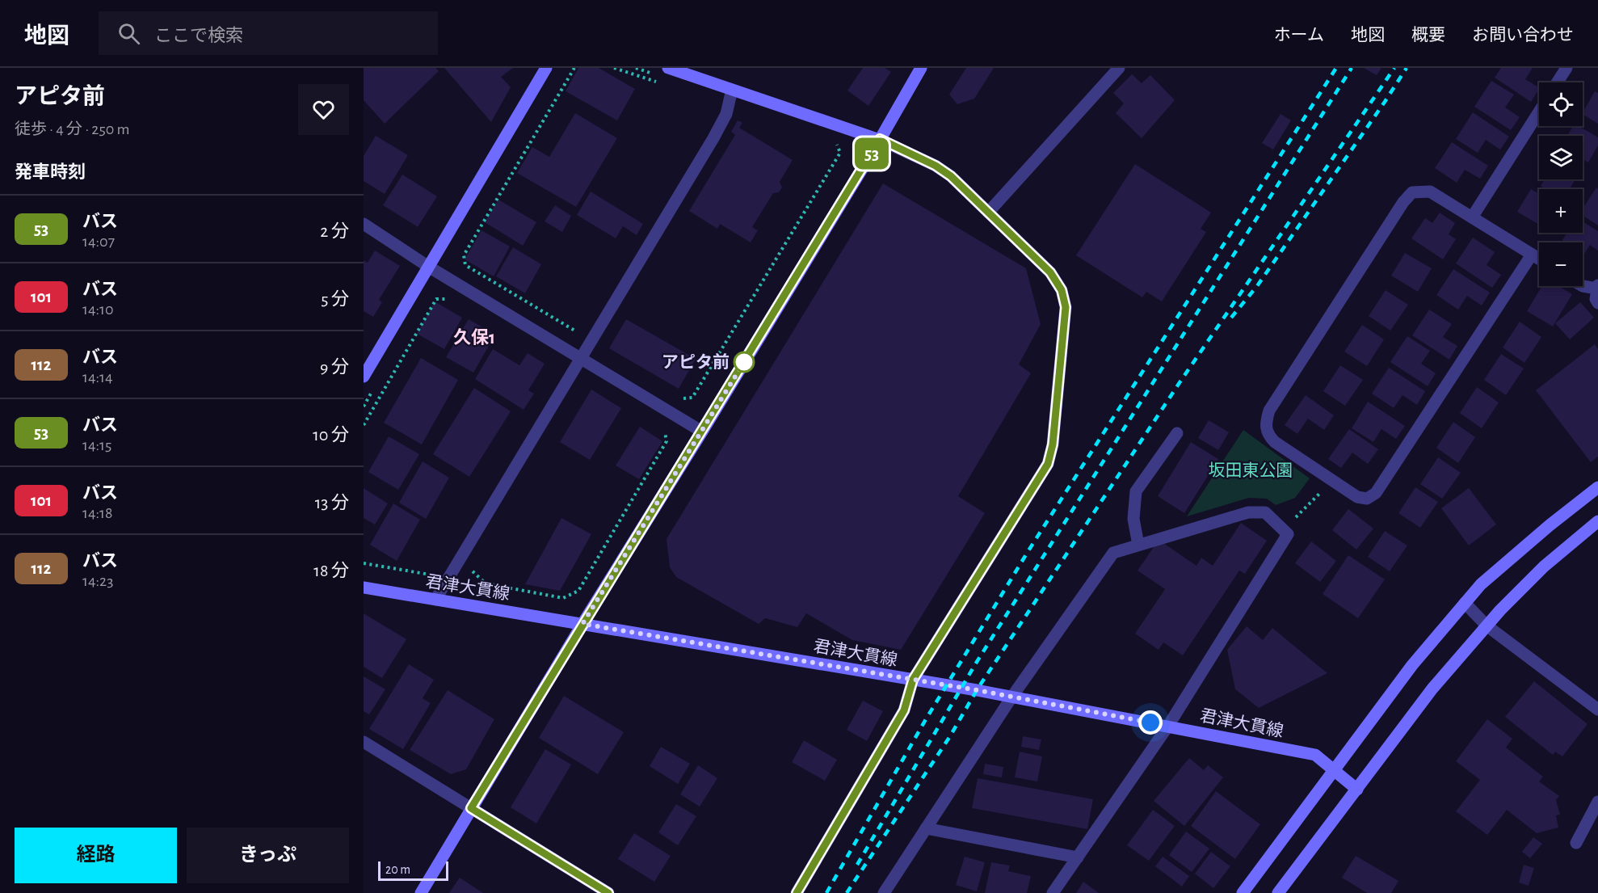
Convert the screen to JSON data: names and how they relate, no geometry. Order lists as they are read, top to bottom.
{
  "streets": {
    "street": ["君津大貫線"]
  },
  "districts": ["久保1"],
  "parks": ["坂田東公園"],
  "places": ["アピタ前"],
  "lines": ["bus line 53"],
  "scale_bar": "20 m",
  "page": {
    "header": "地図",
    "search": "ここで検索",
    "nav": [
      "ホーム",
      "地図",
      "概要",
      "お問い合わせ"
    ],
    "heading": [
      ["アピタ前", "徒歩 · 4 分 · 250 m"],
      "発車時刻"
    ],
    "on_map": "53",
    "map_buttons": ["+", "−"],
    "list": [
      {
        "mark": "53",
        "name": "バス",
        "note": "14:07",
        "value": "2 分"
      },
      {
        "mark": "101",
        "name": "バス",
        "note": "14:10",
        "value": "5 分"
      },
      {
        "mark": "112",
        "name": "バス",
        "note": "14:14",
        "value": "9 分"
      },
      {
        "mark": "53",
        "name": "バス",
        "note": "14:15",
        "value": "10 分"
      },
      {
        "mark": "101",
        "name": "バス",
        "note": "14:18",
        "value": "13 分"
      },
      {
        "mark": "112",
        "name": "バス",
        "note": "14:23",
        "value": "18 分"
      }
    ],
    "buttons": ["経路", "きっぷ"],
    "scale": "20 m"
  }
}
